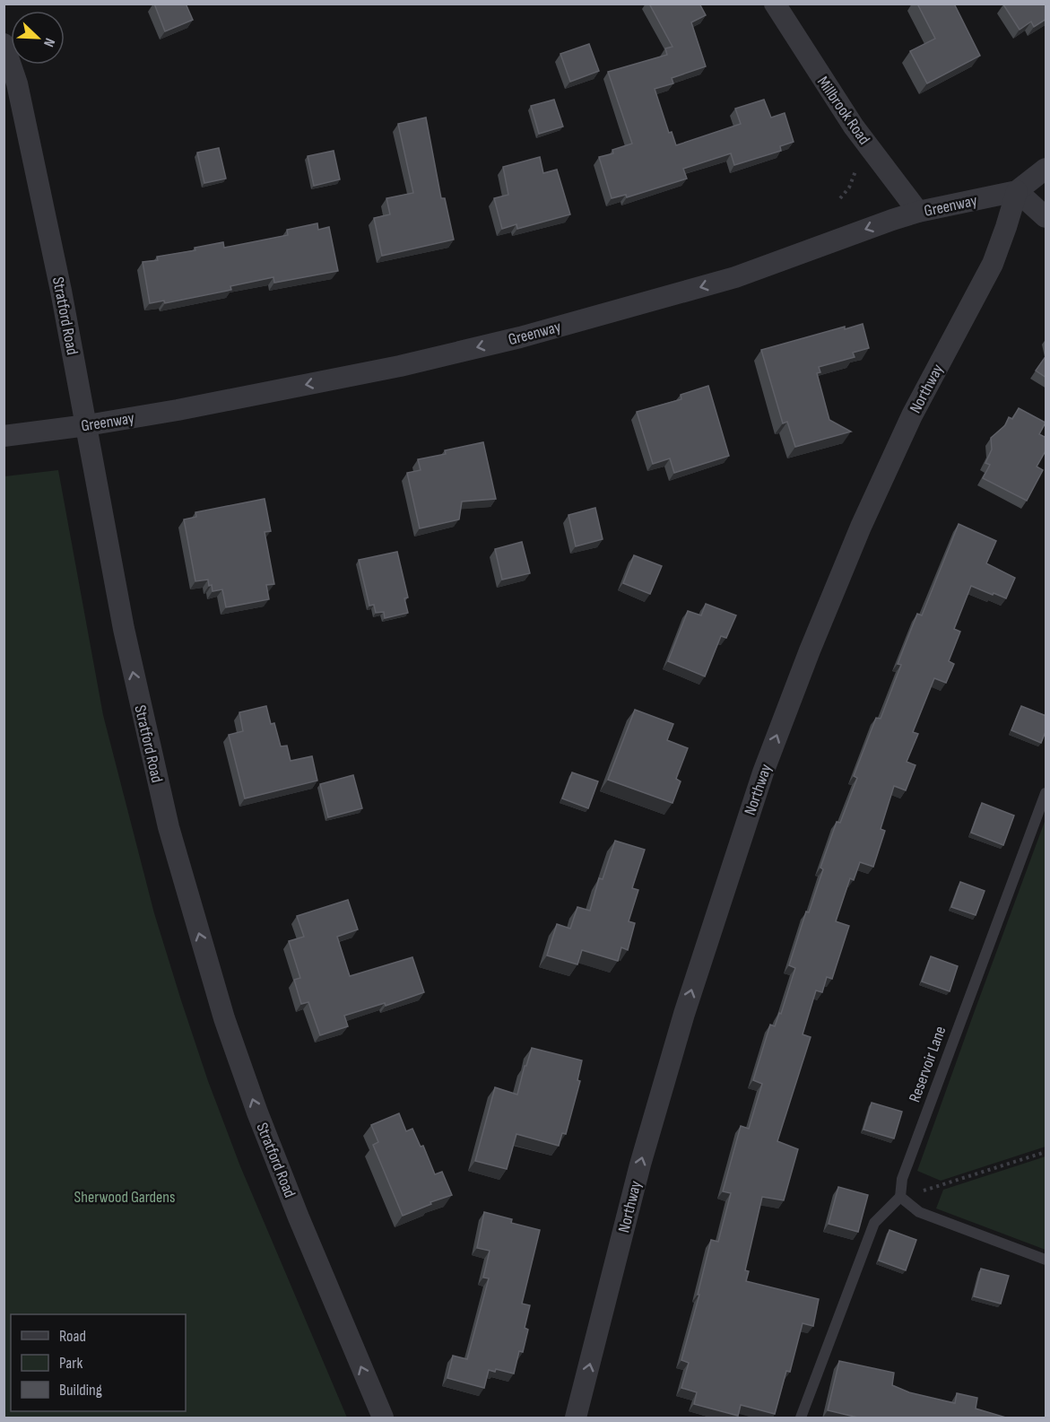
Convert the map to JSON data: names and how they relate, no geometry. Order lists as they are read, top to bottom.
{
  "streets": {
    "street": [
      "Millbrook Road",
      "Greenway",
      "Stratford Road",
      "Northway"
    ],
    "lane": ["Reservoir Lane"]
  },
  "crossings": [
    ["Millbrook Road", "Greenway"],
    ["Greenway", "Stratford Road"],
    ["Greenway", "Northway"]
  ],
  "one_way": ["Greenway", "Stratford Road", "Northway"],
  "parks": ["Sherwood Gardens"],
  "legend": ["Road", "Park", "Building"],
  "north": "bottom right"
}
